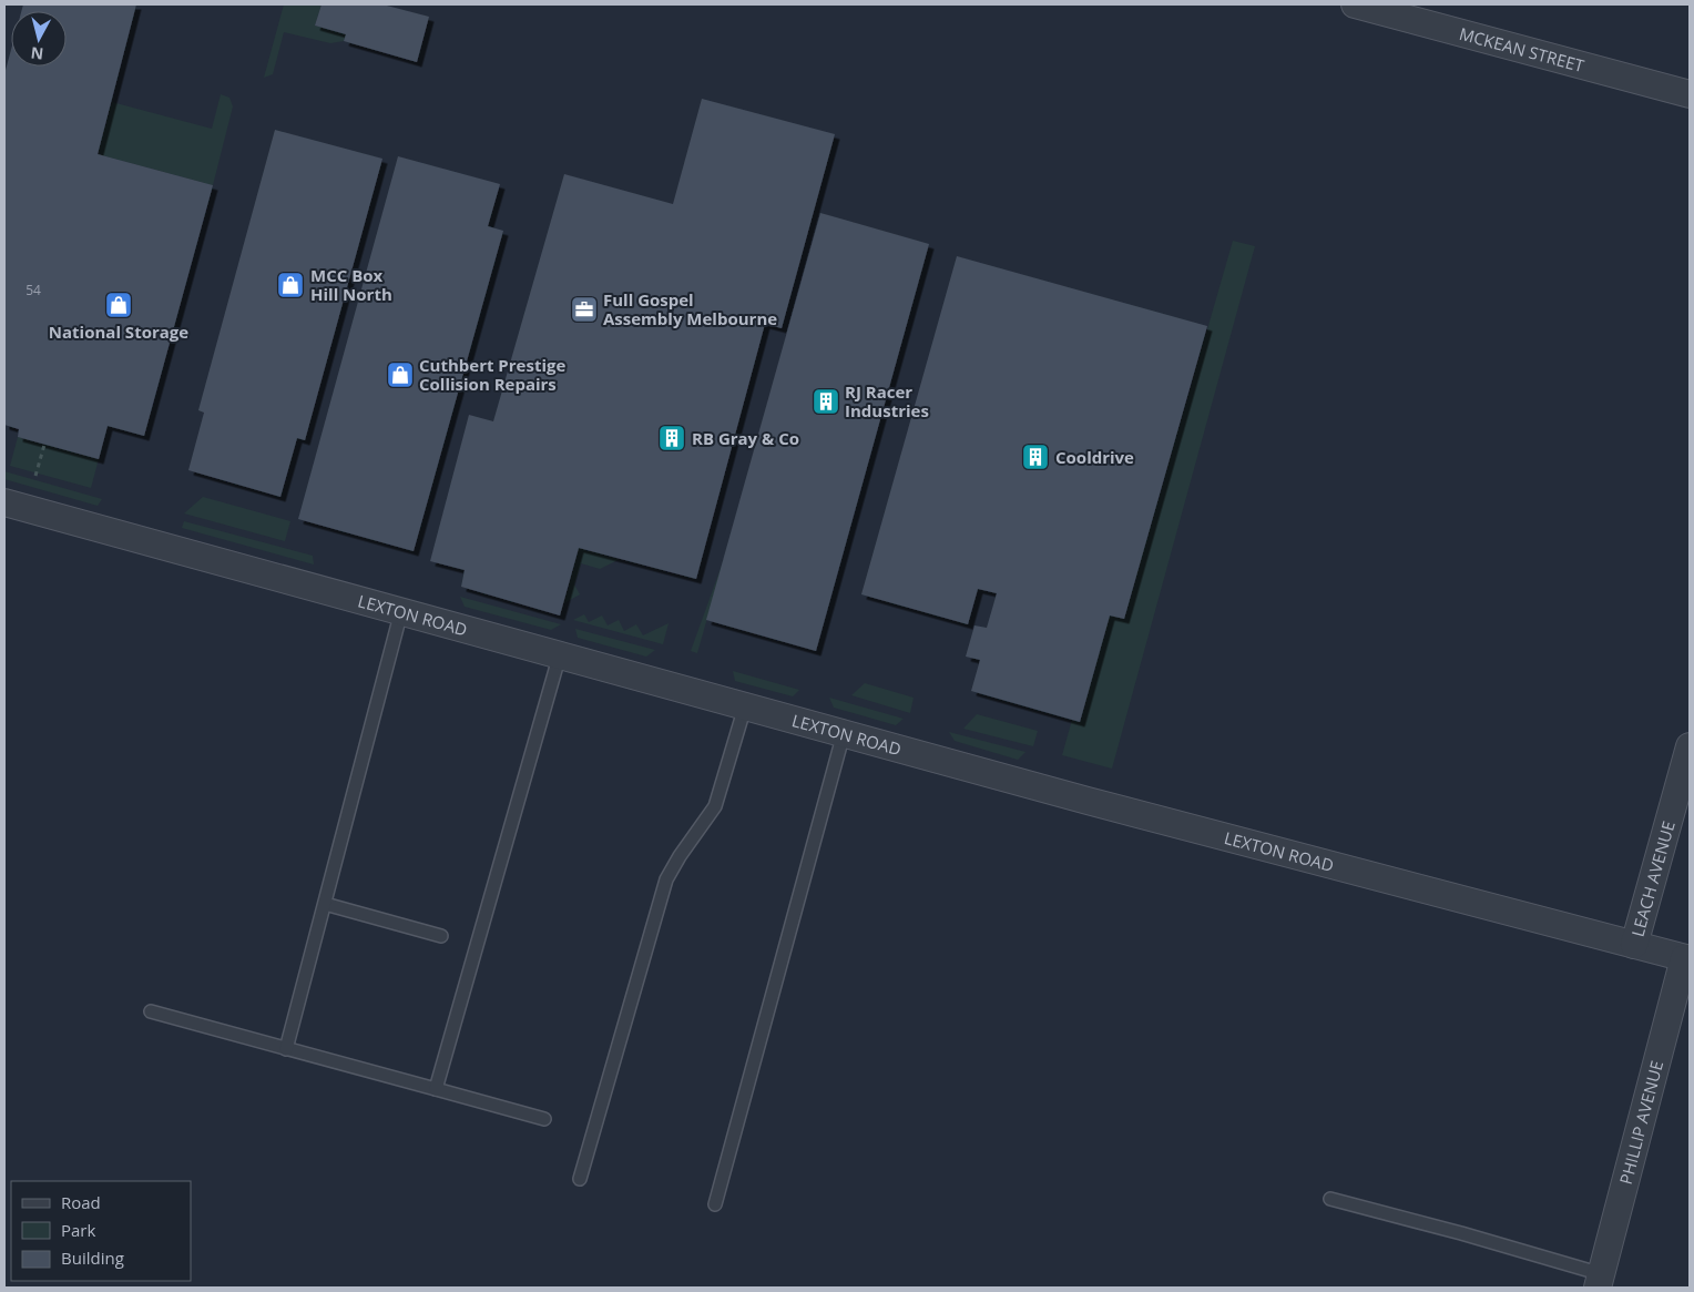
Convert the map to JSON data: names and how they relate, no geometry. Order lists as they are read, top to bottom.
{
  "streets": {
    "street": [
      "MCKEAN STREET",
      "LEXTON ROAD",
      "LEACH AVENUE",
      "PHILLIP AVENUE"
    ]
  },
  "crossings": [
    ["LEXTON ROAD", "LEACH AVENUE"],
    ["LEXTON ROAD", "PHILLIP AVENUE"]
  ],
  "places": {
    "shop": ["MCC Box Hill North", "National Storage", "Cuthbert Prestige Collision Repairs"],
    "office": ["Full Gospel Assembly Melbourne"],
    "building": ["RJ Racer Industries", "RB Gray & Co", "Cooldrive"]
  },
  "house_numbers": ["54"],
  "legend": ["Road", "Park", "Building"],
  "north": "bottom"
}
